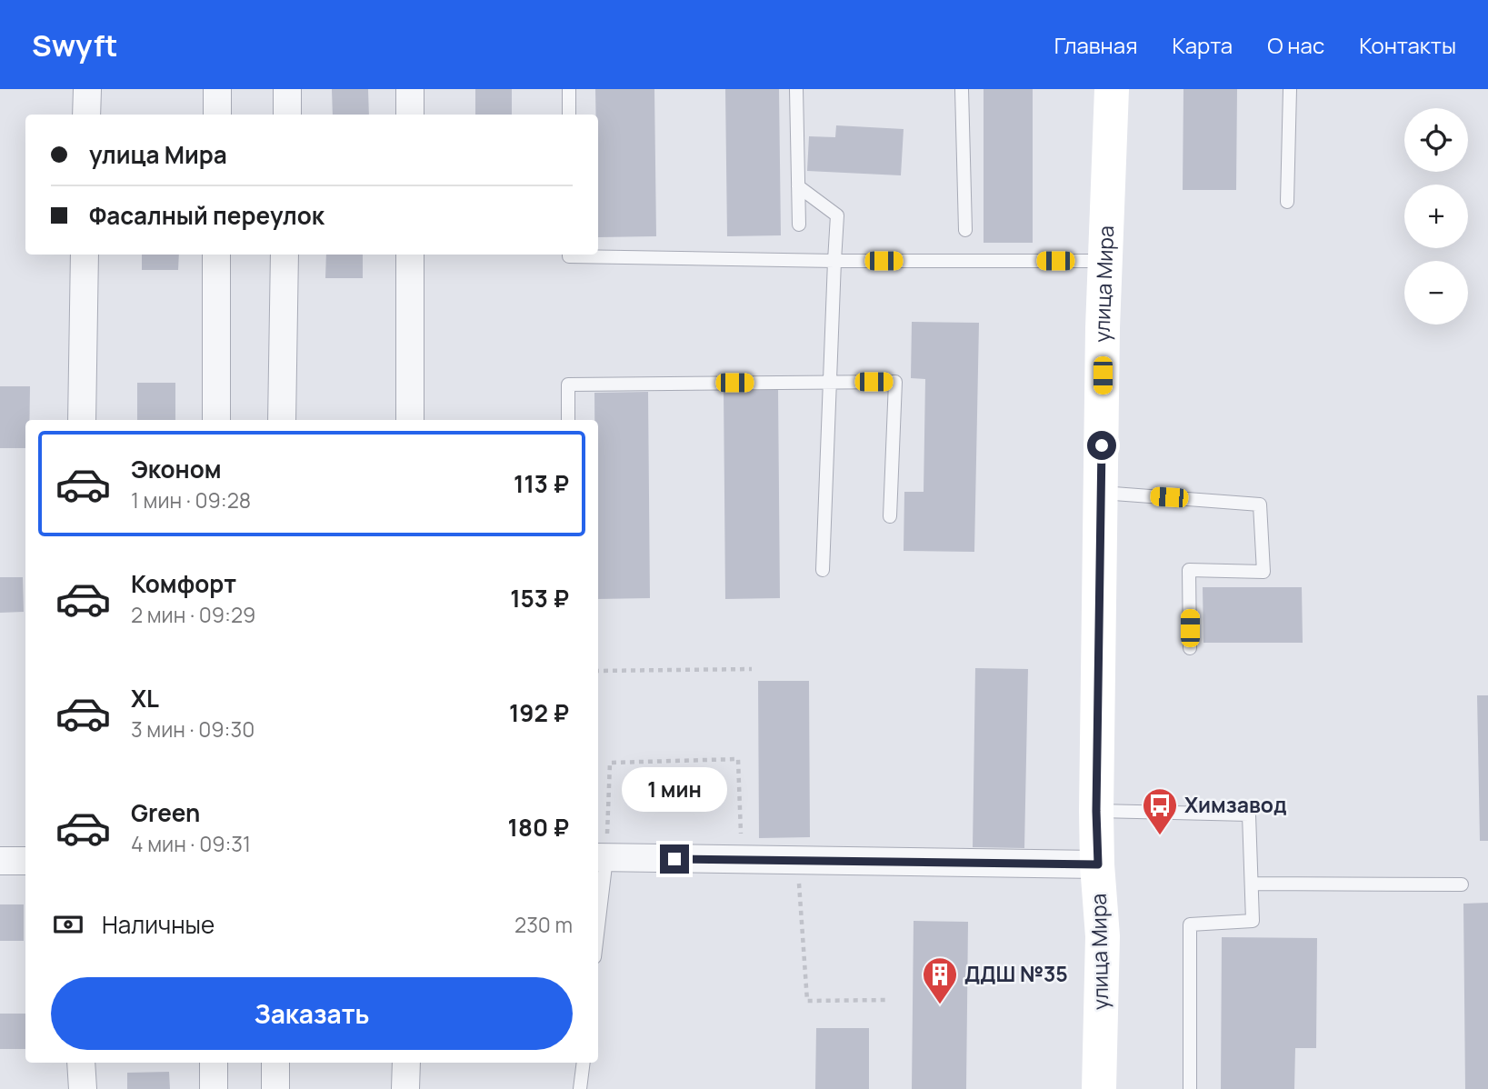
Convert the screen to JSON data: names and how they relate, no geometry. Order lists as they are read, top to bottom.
{
  "streets": {
    "main road": ["улица Мира"]
  },
  "places": {
    "bus stop": ["Химзавод"],
    "building": ["ДДШ №35"]
  },
  "page": {
    "header": "Swyft",
    "nav": [
      "Главная",
      "Карта",
      "О нас",
      "Контакты"
    ],
    "map_buttons": ["+", "−"],
    "banner": ["улица Мира", "Фасалный переулок"],
    "list": [
      {
        "name": "Эконом",
        "note": "1 мин · 09:28",
        "value": "113 ₽"
      },
      {
        "name": "Комфорт",
        "note": "2 мин · 09:29",
        "value": "153 ₽"
      },
      {
        "name": "XL",
        "note": "3 мин · 09:30",
        "value": "192 ₽"
      },
      {
        "name": "Green",
        "note": "4 мин · 09:31",
        "value": "180 ₽"
      }
    ],
    "bubble": "1 мин",
    "pay": ["Наличные", "230 m"],
    "buttons": "Заказать"
  }
}
